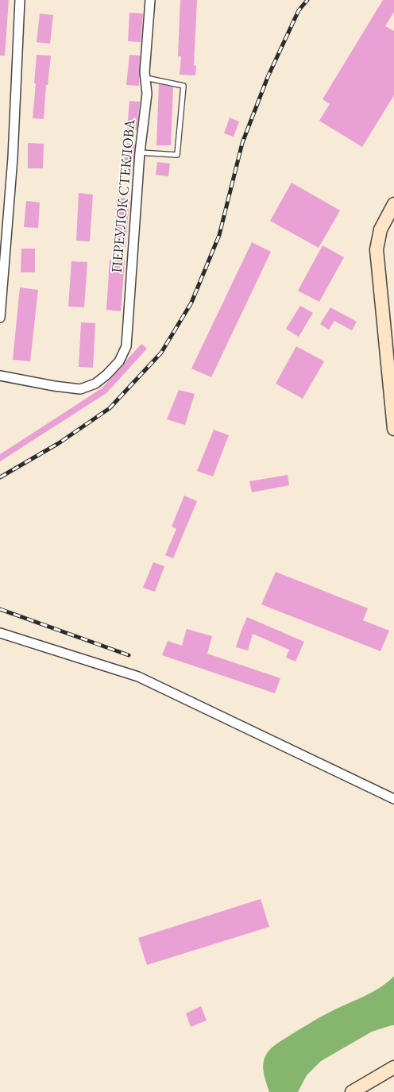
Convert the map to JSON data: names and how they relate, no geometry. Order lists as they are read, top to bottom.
{
  "streets": {
    "street": ["ПЕРЕУЛОК СТЕКЛОВА"]
  }
}
